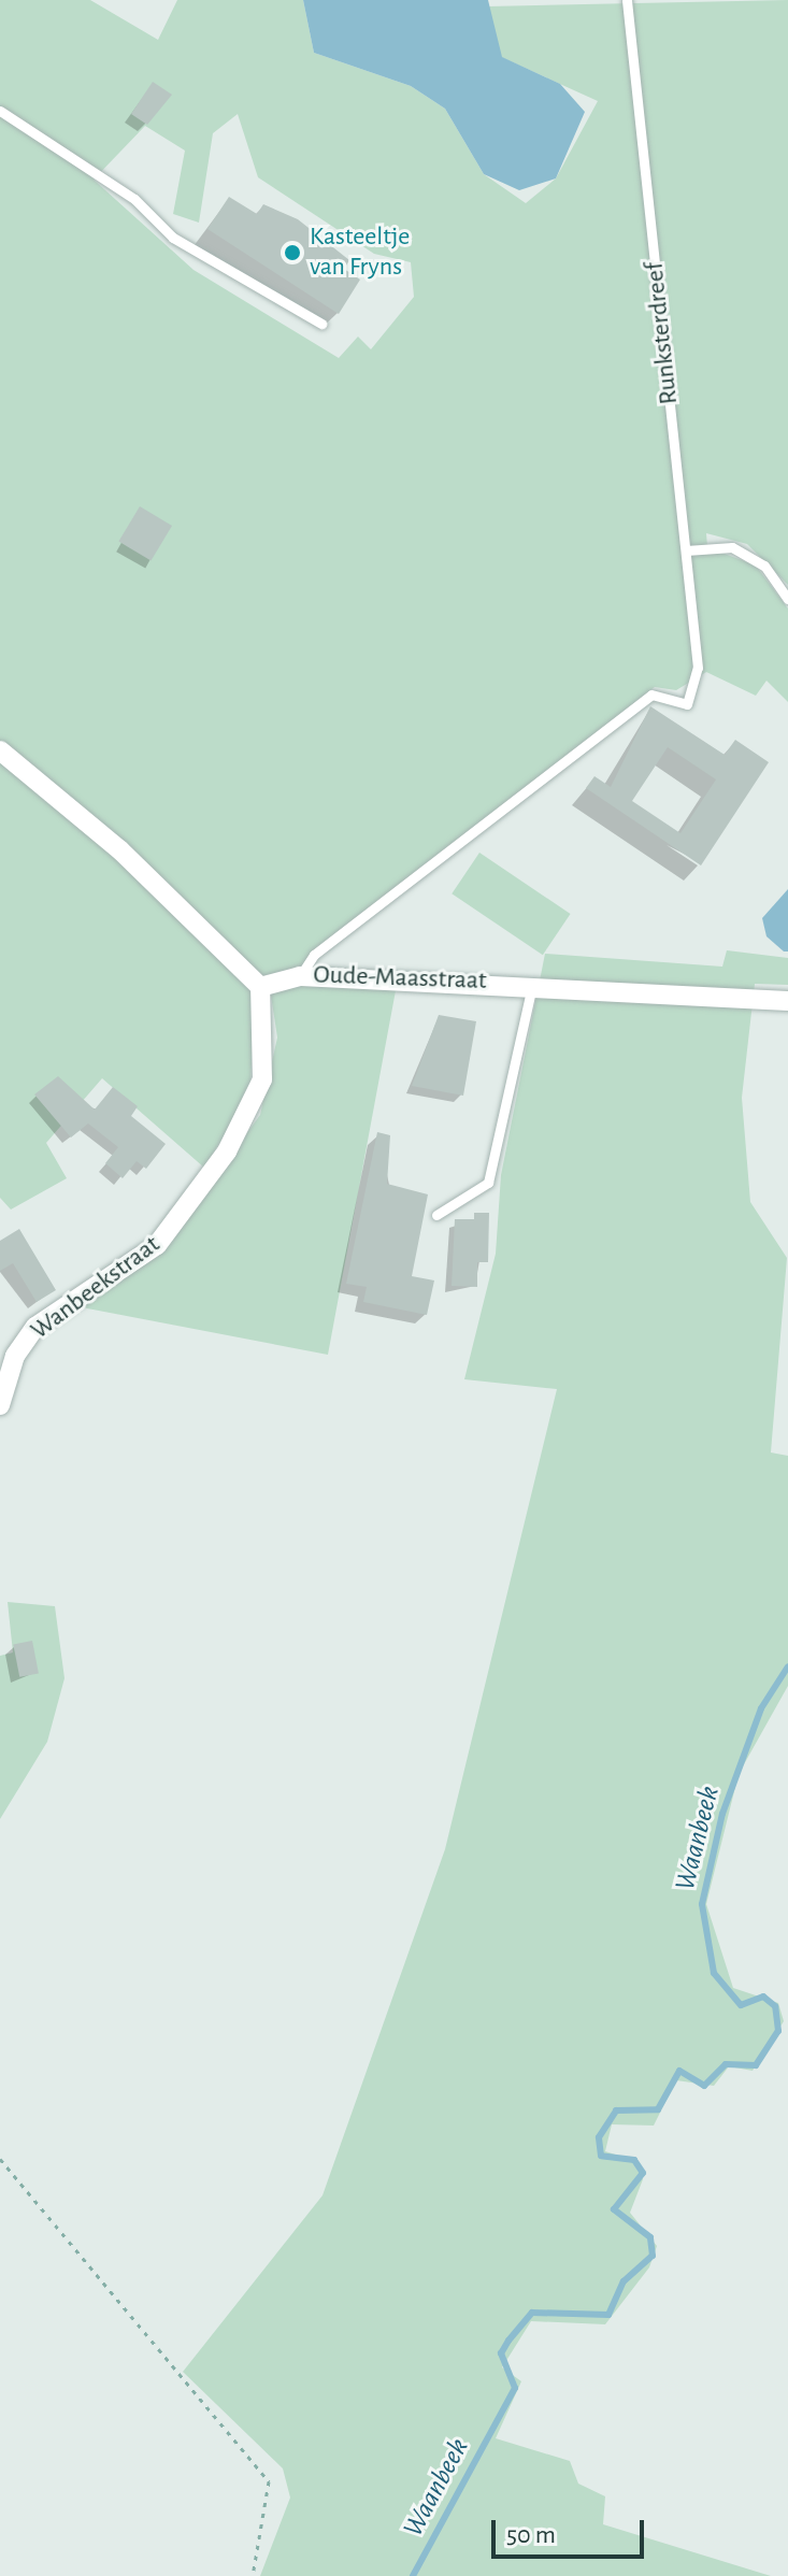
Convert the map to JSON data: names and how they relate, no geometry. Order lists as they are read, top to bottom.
{
  "streets": {
    "street": ["Oude-Maasstraat", "Wanbeekstraat"],
    "lane": ["Runksterdreef"]
  },
  "crossings": [
    ["Runksterdreef", "Oude-Maasstraat"],
    ["Oude-Maasstraat", "Wanbeekstraat"]
  ],
  "water": ["Waanbeek"],
  "places": ["Kasteeltje van Fryns"],
  "scale_bar": "50 m"
}
